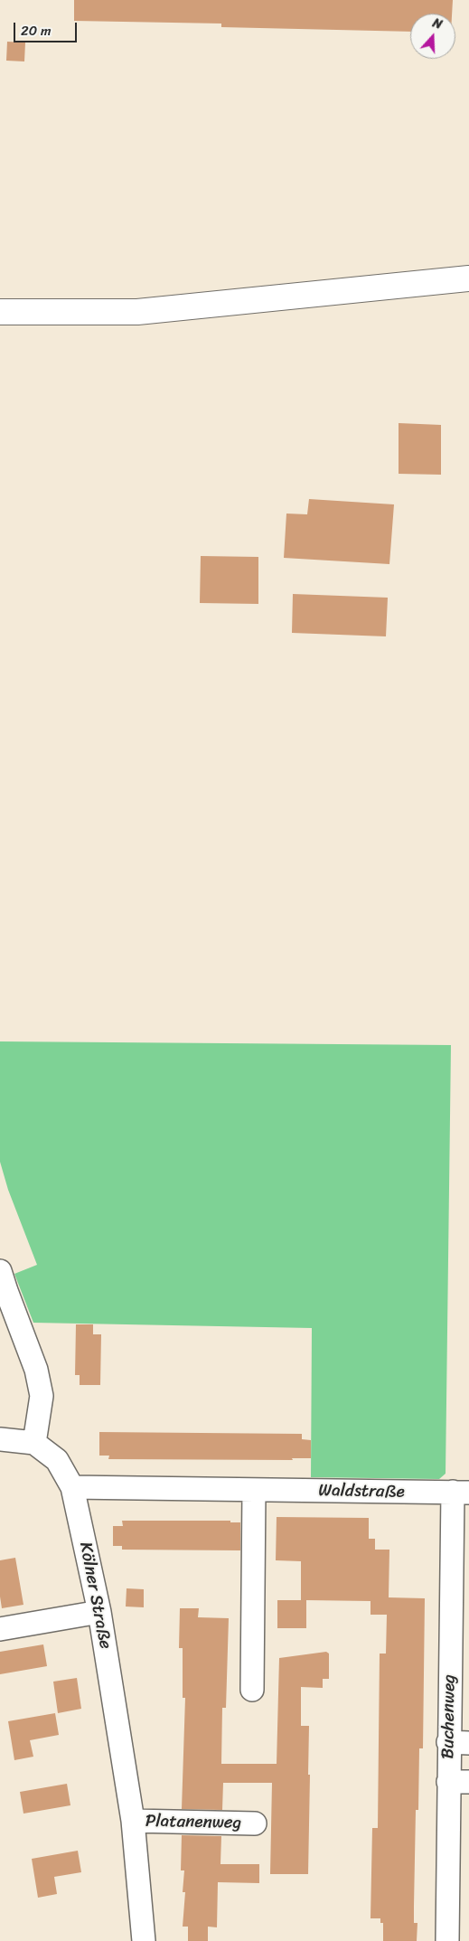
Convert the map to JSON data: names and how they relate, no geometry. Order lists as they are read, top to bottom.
{
  "streets": {
    "street": [
      "Waldstraße",
      "Kölner Straße",
      "Buchenweg",
      "Platanenweg"
    ]
  },
  "crossings": [
    ["Waldstraße", "Kölner Straße"],
    ["Waldstraße", "Buchenweg"],
    ["Kölner Straße", "Platanenweg"]
  ],
  "scale_bar": "20 m",
  "north": "top"
}
